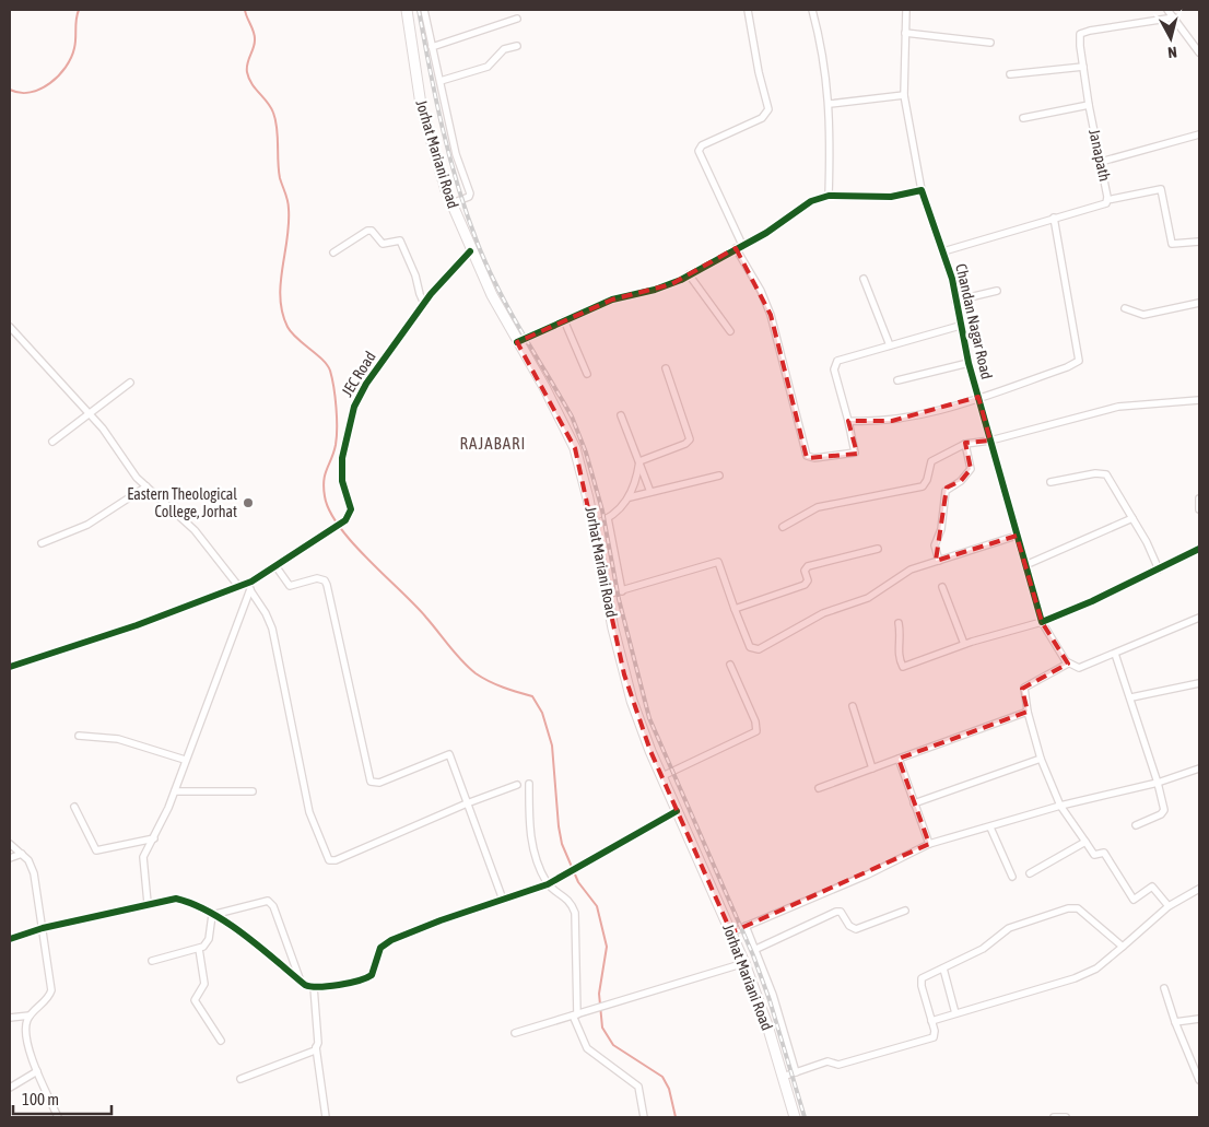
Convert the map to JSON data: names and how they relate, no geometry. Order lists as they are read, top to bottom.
{
  "streets": {
    "highway": ["Jorhat Mariani Road"],
    "street": ["Janapath", "Chandan Nagar Road", "JEC Road"]
  },
  "crossings": [
    ["Jorhat Mariani Road", "JEC Road"],
    ["Janapath", "Chandan Nagar Road"]
  ],
  "districts": ["RAJABARI"],
  "places": ["Eastern Theological College, Jorhat"],
  "scale_bar": "100 m",
  "north": "bottom"
}
